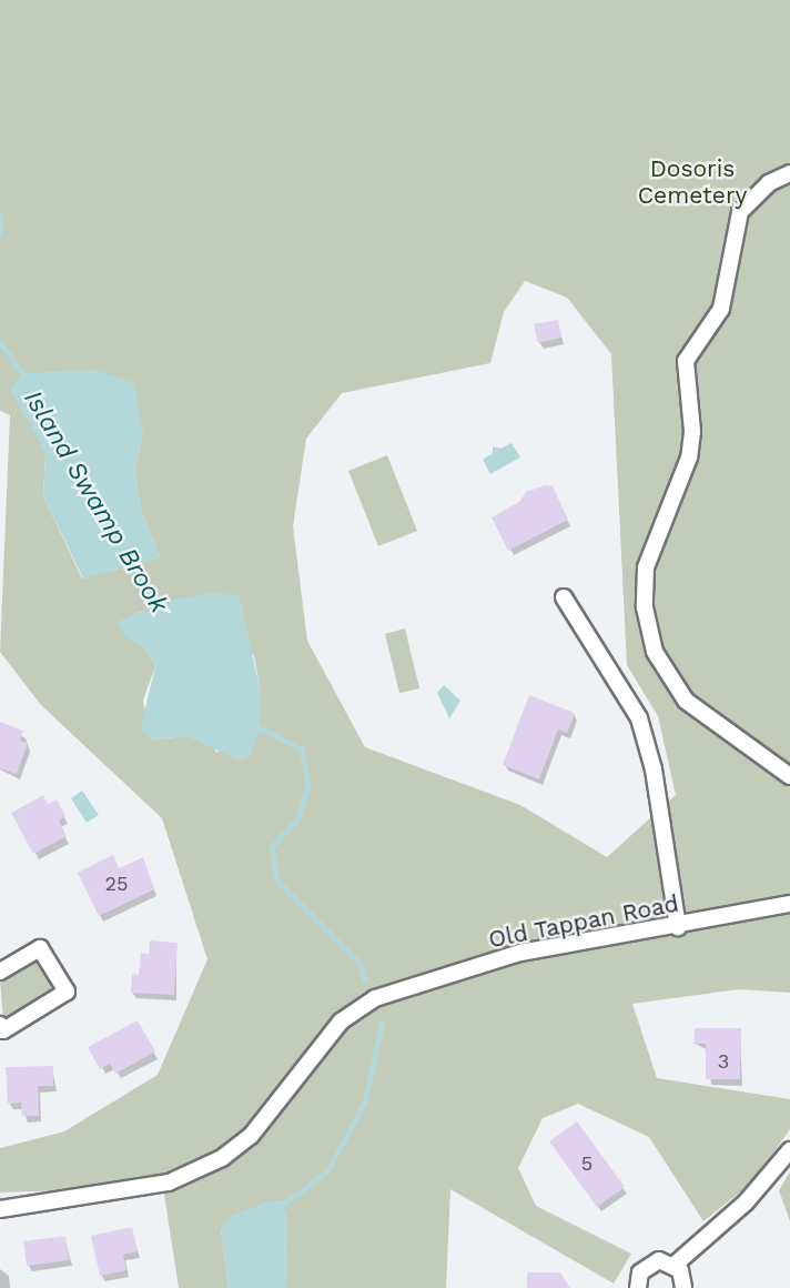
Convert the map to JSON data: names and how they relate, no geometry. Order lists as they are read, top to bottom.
{
  "streets": {
    "street": ["Old Tappan Road"]
  },
  "water": ["Island Swamp Brook"],
  "parks": ["Dosoris Cemetery"],
  "house_numbers": ["25", "3", "5"]
}
